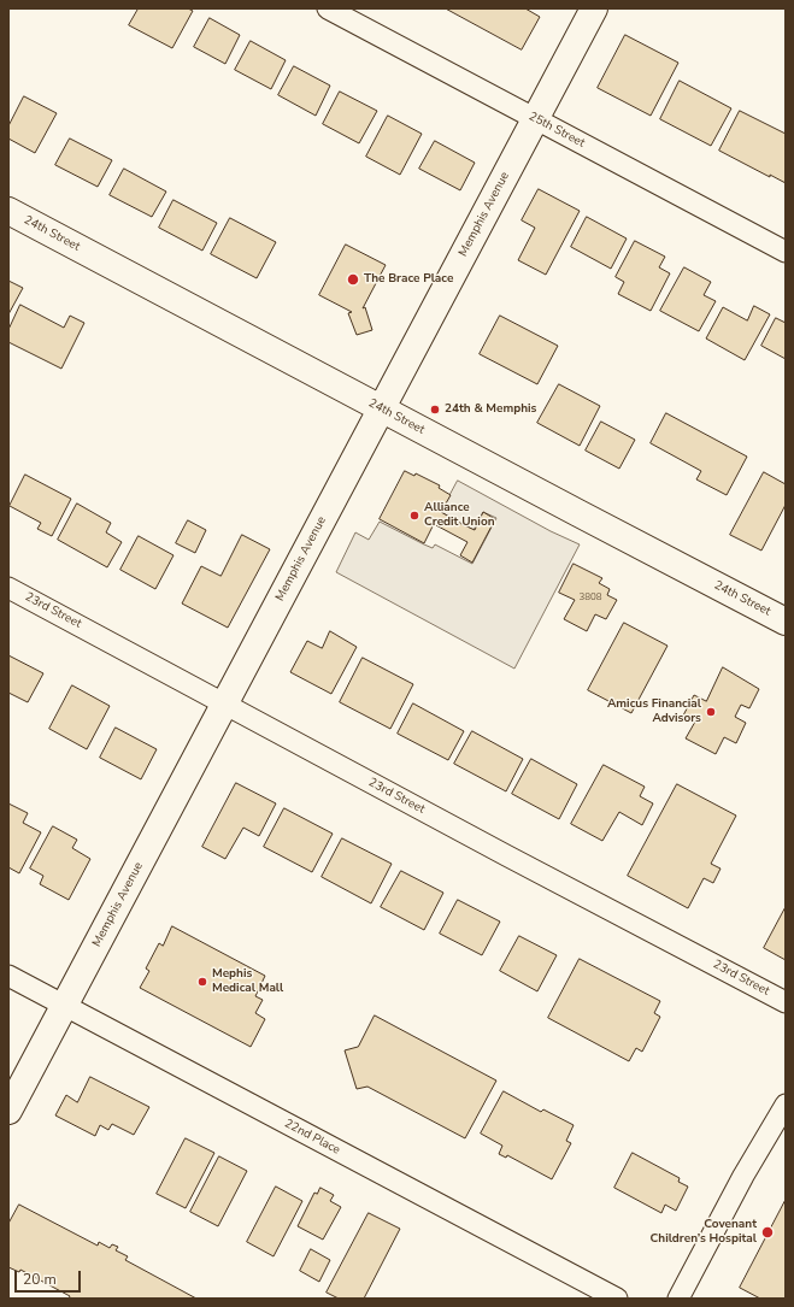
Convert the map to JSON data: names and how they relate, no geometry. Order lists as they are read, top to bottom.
{
  "streets": {
    "street": [
      "25th Street",
      "Memphis Avenue",
      "24th Street",
      "23rd Street",
      "22nd Place"
    ]
  },
  "crossings": [
    ["25th Street", "Memphis Avenue"],
    ["Memphis Avenue", "24th Street"],
    ["Memphis Avenue", "23rd Street"],
    ["Memphis Avenue", "22nd Place"]
  ],
  "places": [
    "The Brace Place",
    "24th & Memphis",
    "Alliance Credit Union",
    "Amicus Financial Advisors",
    "Mephis Medical Mall",
    "Covenant Children’s Hospital"
  ],
  "house_numbers": ["3808"],
  "scale_bar": "20 m"
}
